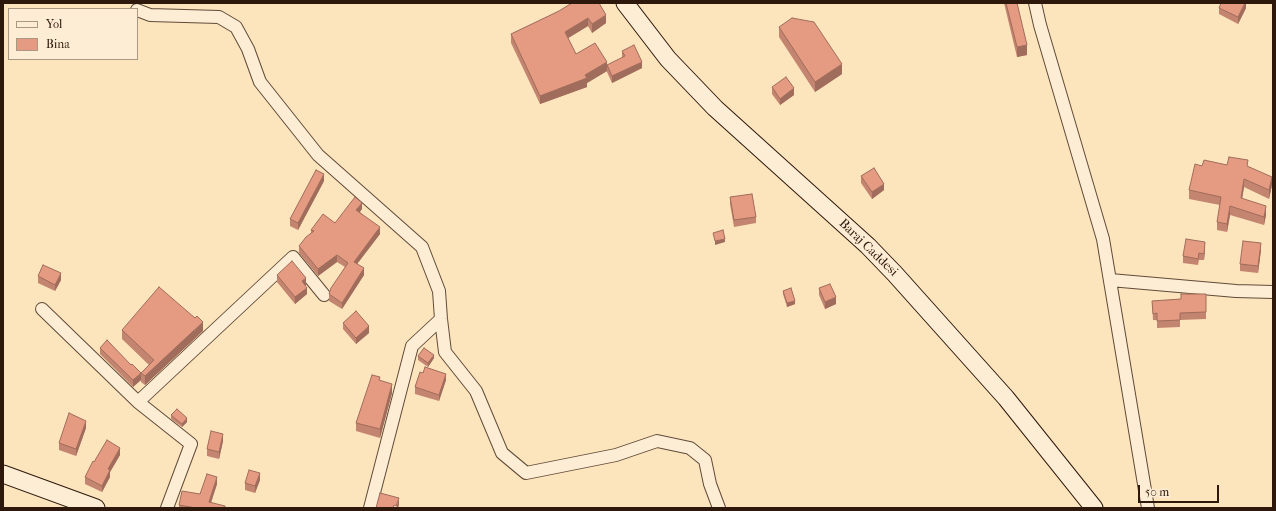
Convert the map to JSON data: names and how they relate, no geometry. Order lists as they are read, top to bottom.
{
  "streets": {
    "main road": ["Baraj Caddesi"]
  },
  "legend": ["Yol", "Bina"],
  "scale_bar": "50 m"
}
